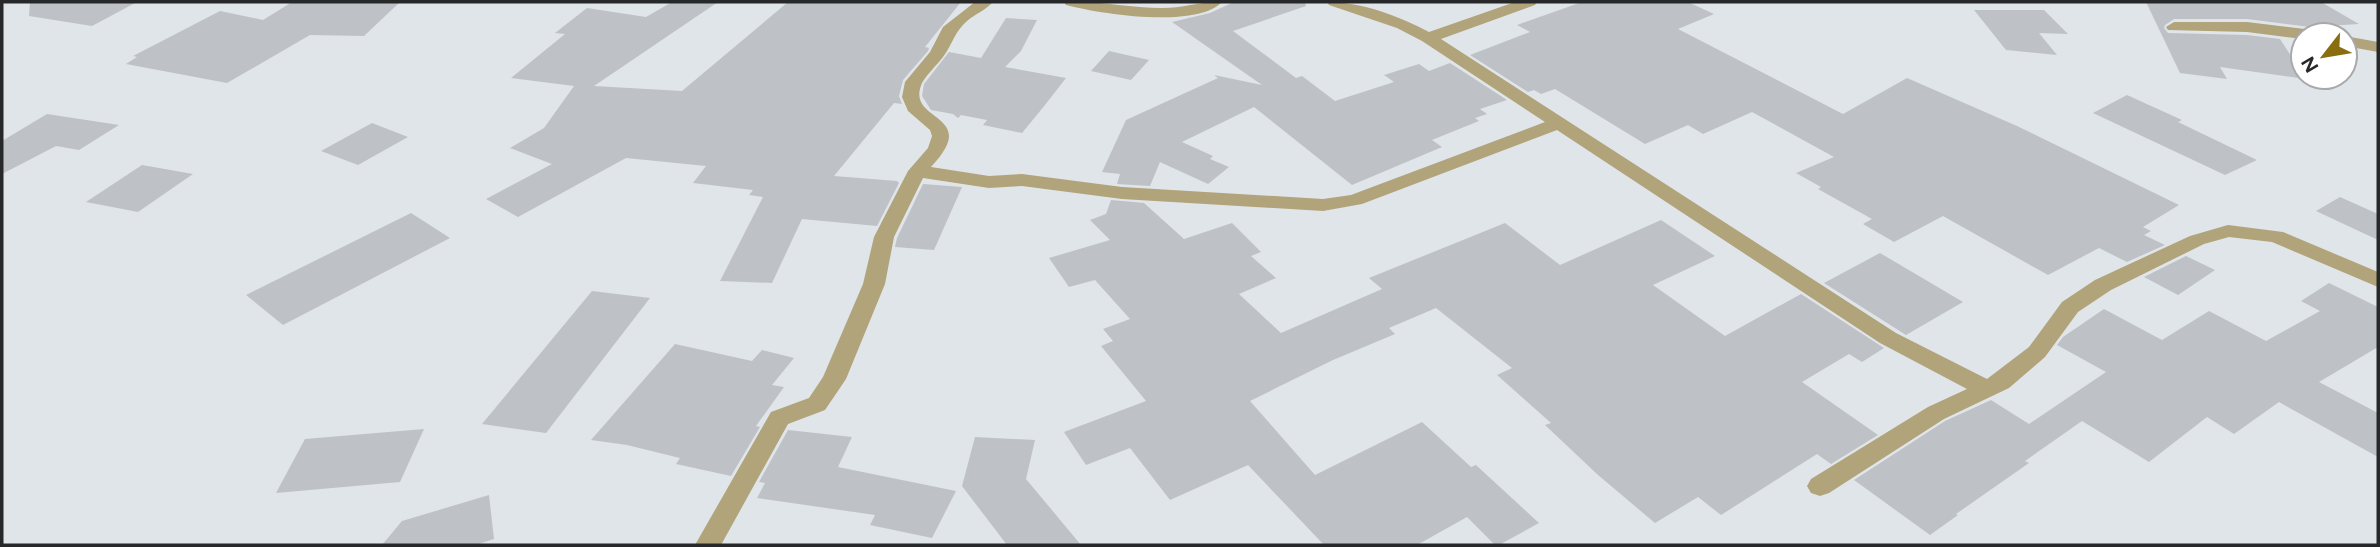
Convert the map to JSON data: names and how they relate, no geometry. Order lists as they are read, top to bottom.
{
  "north": "bottom left"
}
